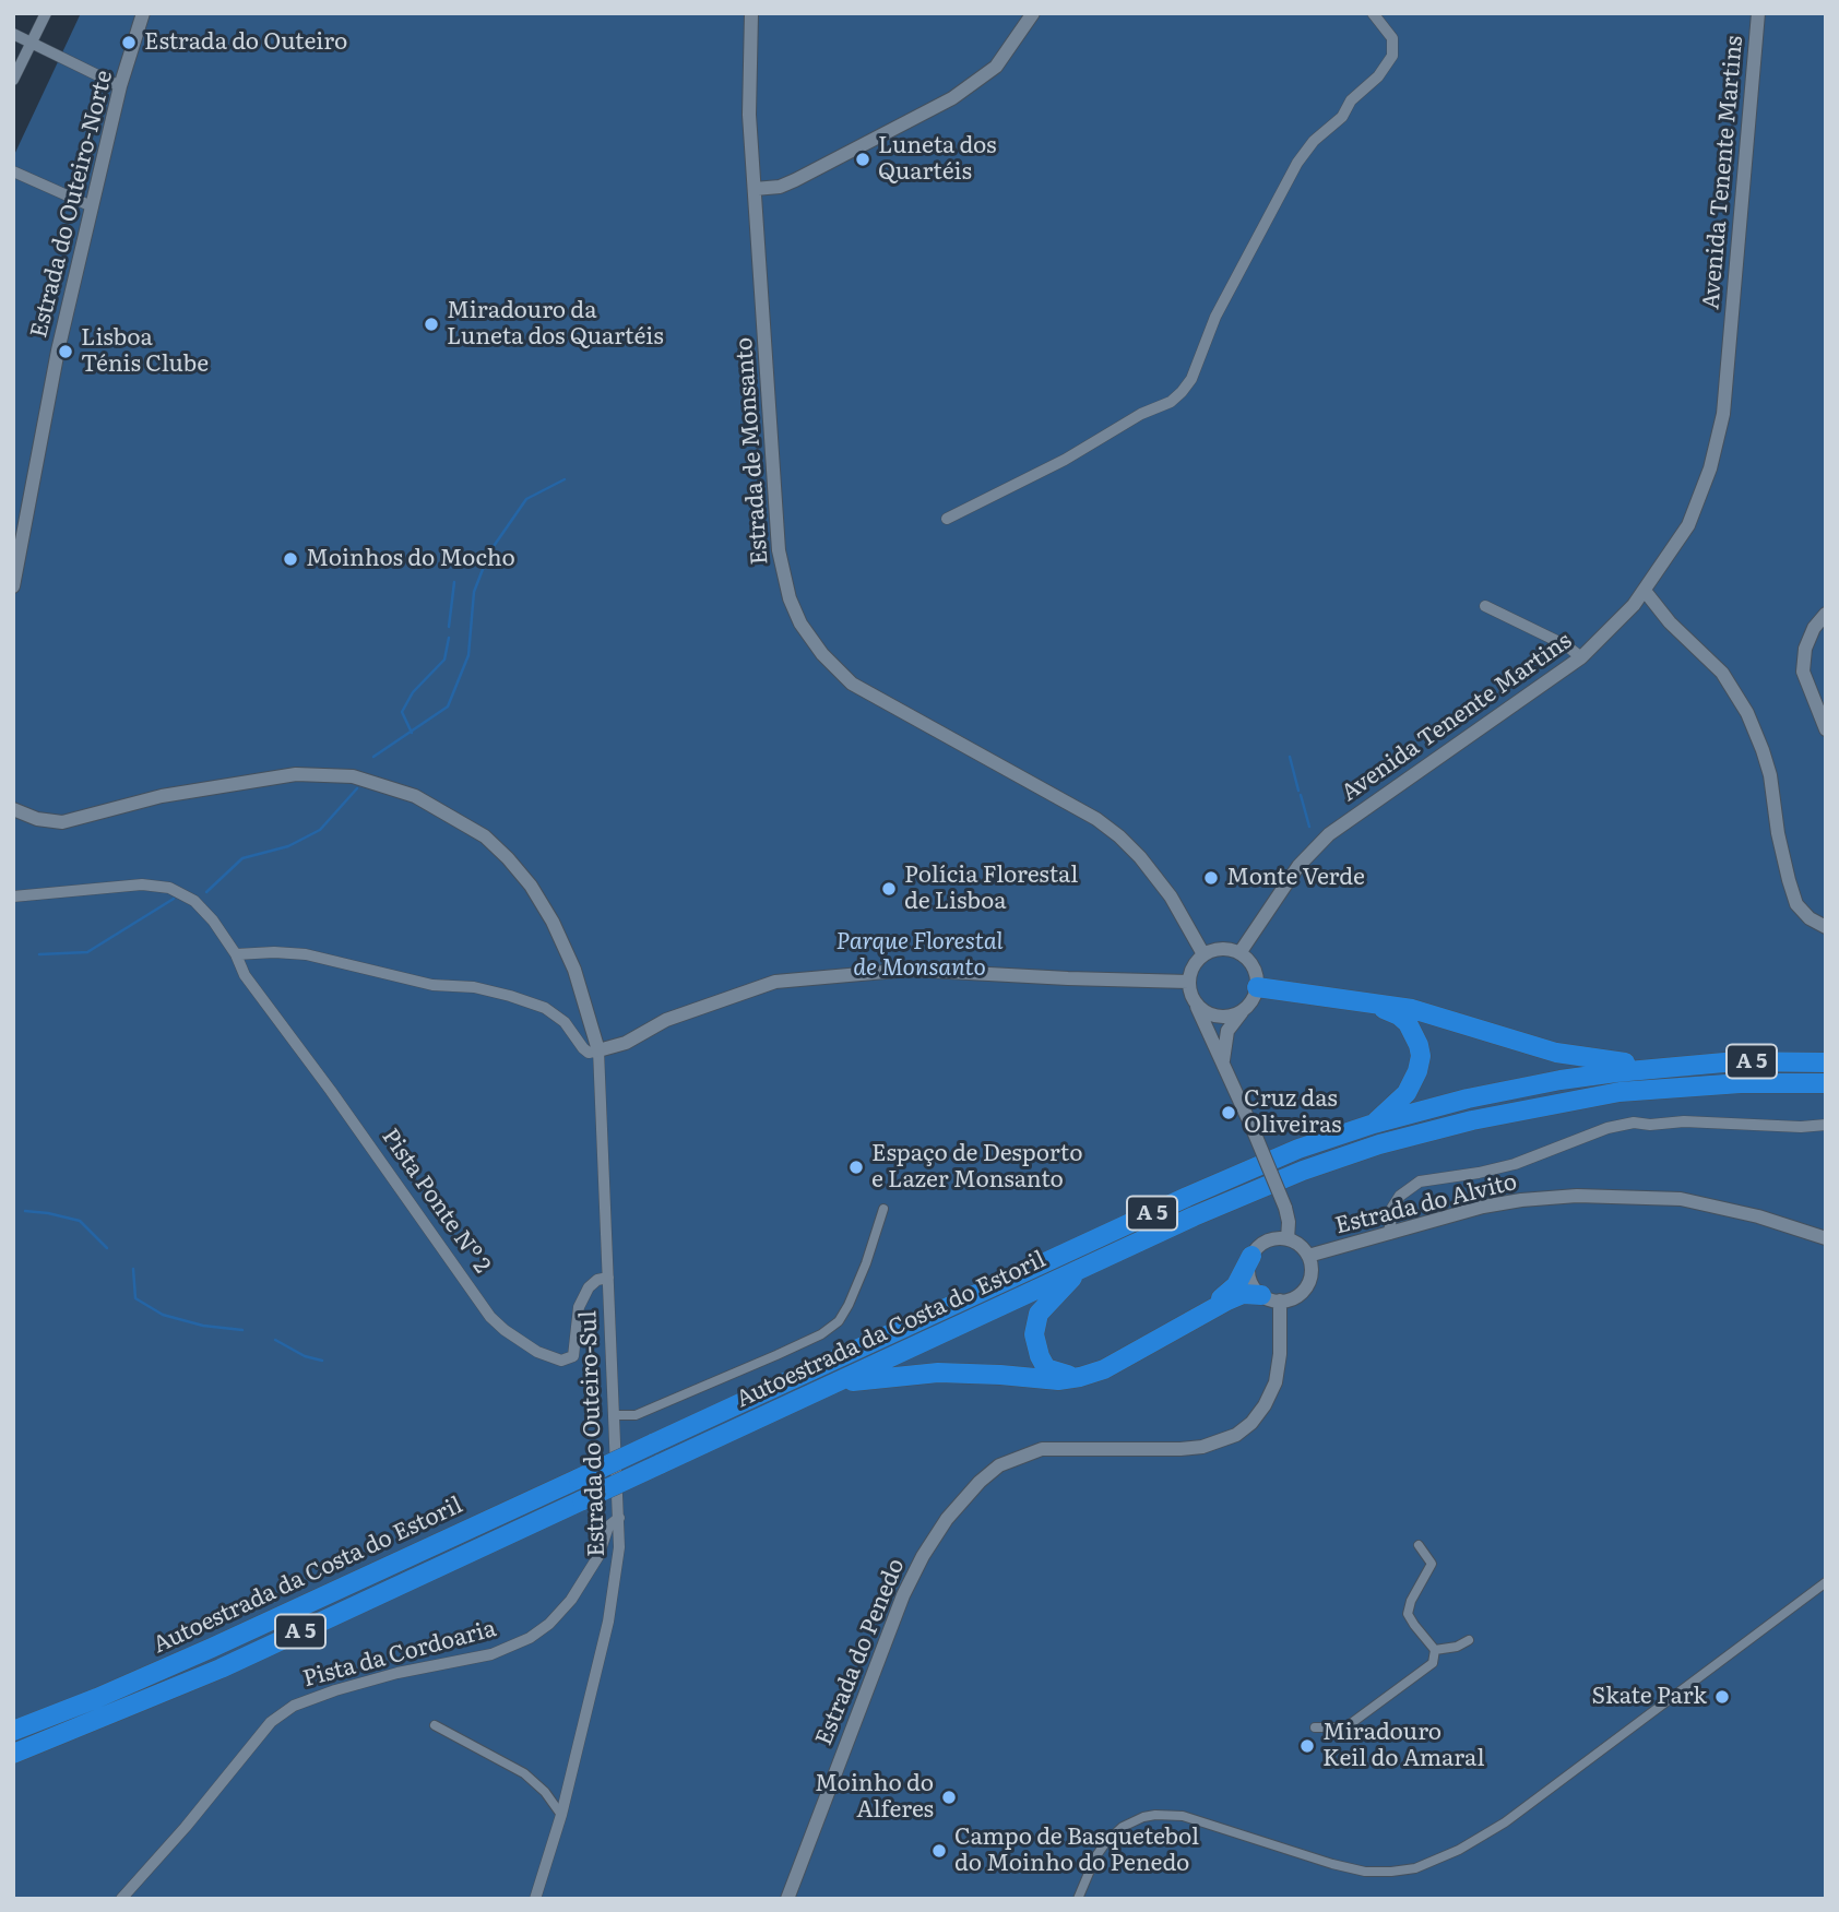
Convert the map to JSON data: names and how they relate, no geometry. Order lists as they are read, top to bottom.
{
  "streets": {
    "highway": ["A 5", "Autoestrada da Costa do Estoril"],
    "street": [
      "Avenida Tenente Martins",
      "Estrada do Outeiro-Norte",
      "Estrada de Monsanto",
      "Pista Ponte Nº 2",
      "Estrada do Alvito",
      "Estrada do Outeiro-Sul",
      "Estrada do Penedo",
      "Pista da Cordoaria"
    ]
  },
  "crossings": [
    ["Avenida Tenente Martins", "Estrada de Monsanto"],
    ["Pista Ponte Nº 2", "Estrada do Outeiro-Sul"],
    ["Estrada do Alvito", "Estrada do Penedo"],
    ["Estrada do Outeiro-Sul", "Pista da Cordoaria"]
  ],
  "parks": ["Parque Florestal de Monsanto"],
  "places": [
    "Estrada do Outeiro",
    "Luneta dos Quartéis",
    "Miradouro da Luneta dos Quartéis",
    "Lisboa Ténis Clube",
    "Moinhos do Mocho",
    "Monte Verde",
    "Polícia Florestal de Lisboa",
    "Cruz das Oliveiras",
    "Espaço de Desporto e Lazer Monsanto",
    "Skate Park",
    "Miradouro Keil do Amaral",
    "Moinho do Alferes",
    "Campo de Basquetebol do Moinho do Penedo"
  ]
}
